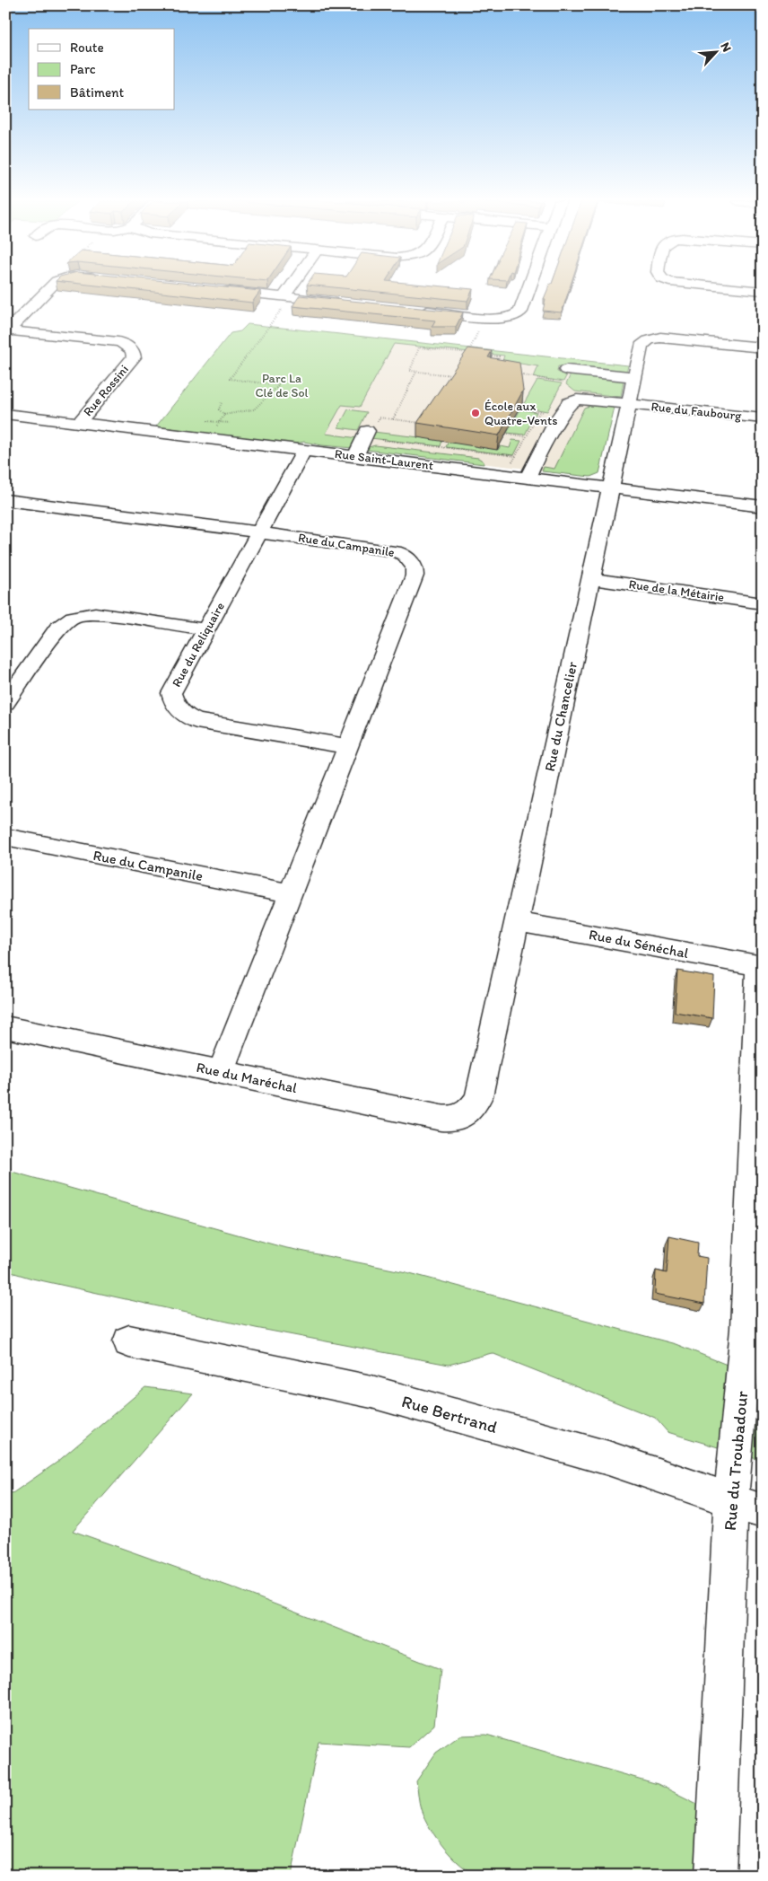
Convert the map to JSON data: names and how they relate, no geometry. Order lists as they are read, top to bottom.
{
  "streets": {
    "street": [
      "Rue Rossini",
      "Rue du Faubourg",
      "Rue Saint-Laurent",
      "Rue du Campanile",
      "Rue de la Métairie",
      "Rue du Reliquaire",
      "Rue du Chancelier",
      "Rue du Sénéchal",
      "Rue du Maréchal",
      "Rue Bertrand",
      "Rue du Troubadour"
    ]
  },
  "crossings": [
    ["Rue Rossini", "Rue Saint-Laurent"],
    ["Rue du Faubourg", "Rue Saint-Laurent"],
    ["Rue du Faubourg", "Rue du Chancelier"],
    ["Rue Saint-Laurent", "Rue du Reliquaire"],
    ["Rue Saint-Laurent", "Rue du Chancelier"],
    ["Rue du Campanile", "Rue du Reliquaire"],
    ["Rue du Campanile", "Rue du Maréchal"],
    ["Rue de la Métairie", "Rue du Chancelier"],
    ["Rue du Chancelier", "Rue du Sénéchal"],
    ["Rue du Chancelier", "Rue du Maréchal"],
    ["Rue du Sénéchal", "Rue du Troubadour"],
    ["Rue Bertrand", "Rue du Troubadour"]
  ],
  "parks": ["Parc La Clé de Sol"],
  "places": ["École aux Quatre-Vents"],
  "legend": ["Route", "Parc", "Bâtiment"],
  "north": "top right"
}
